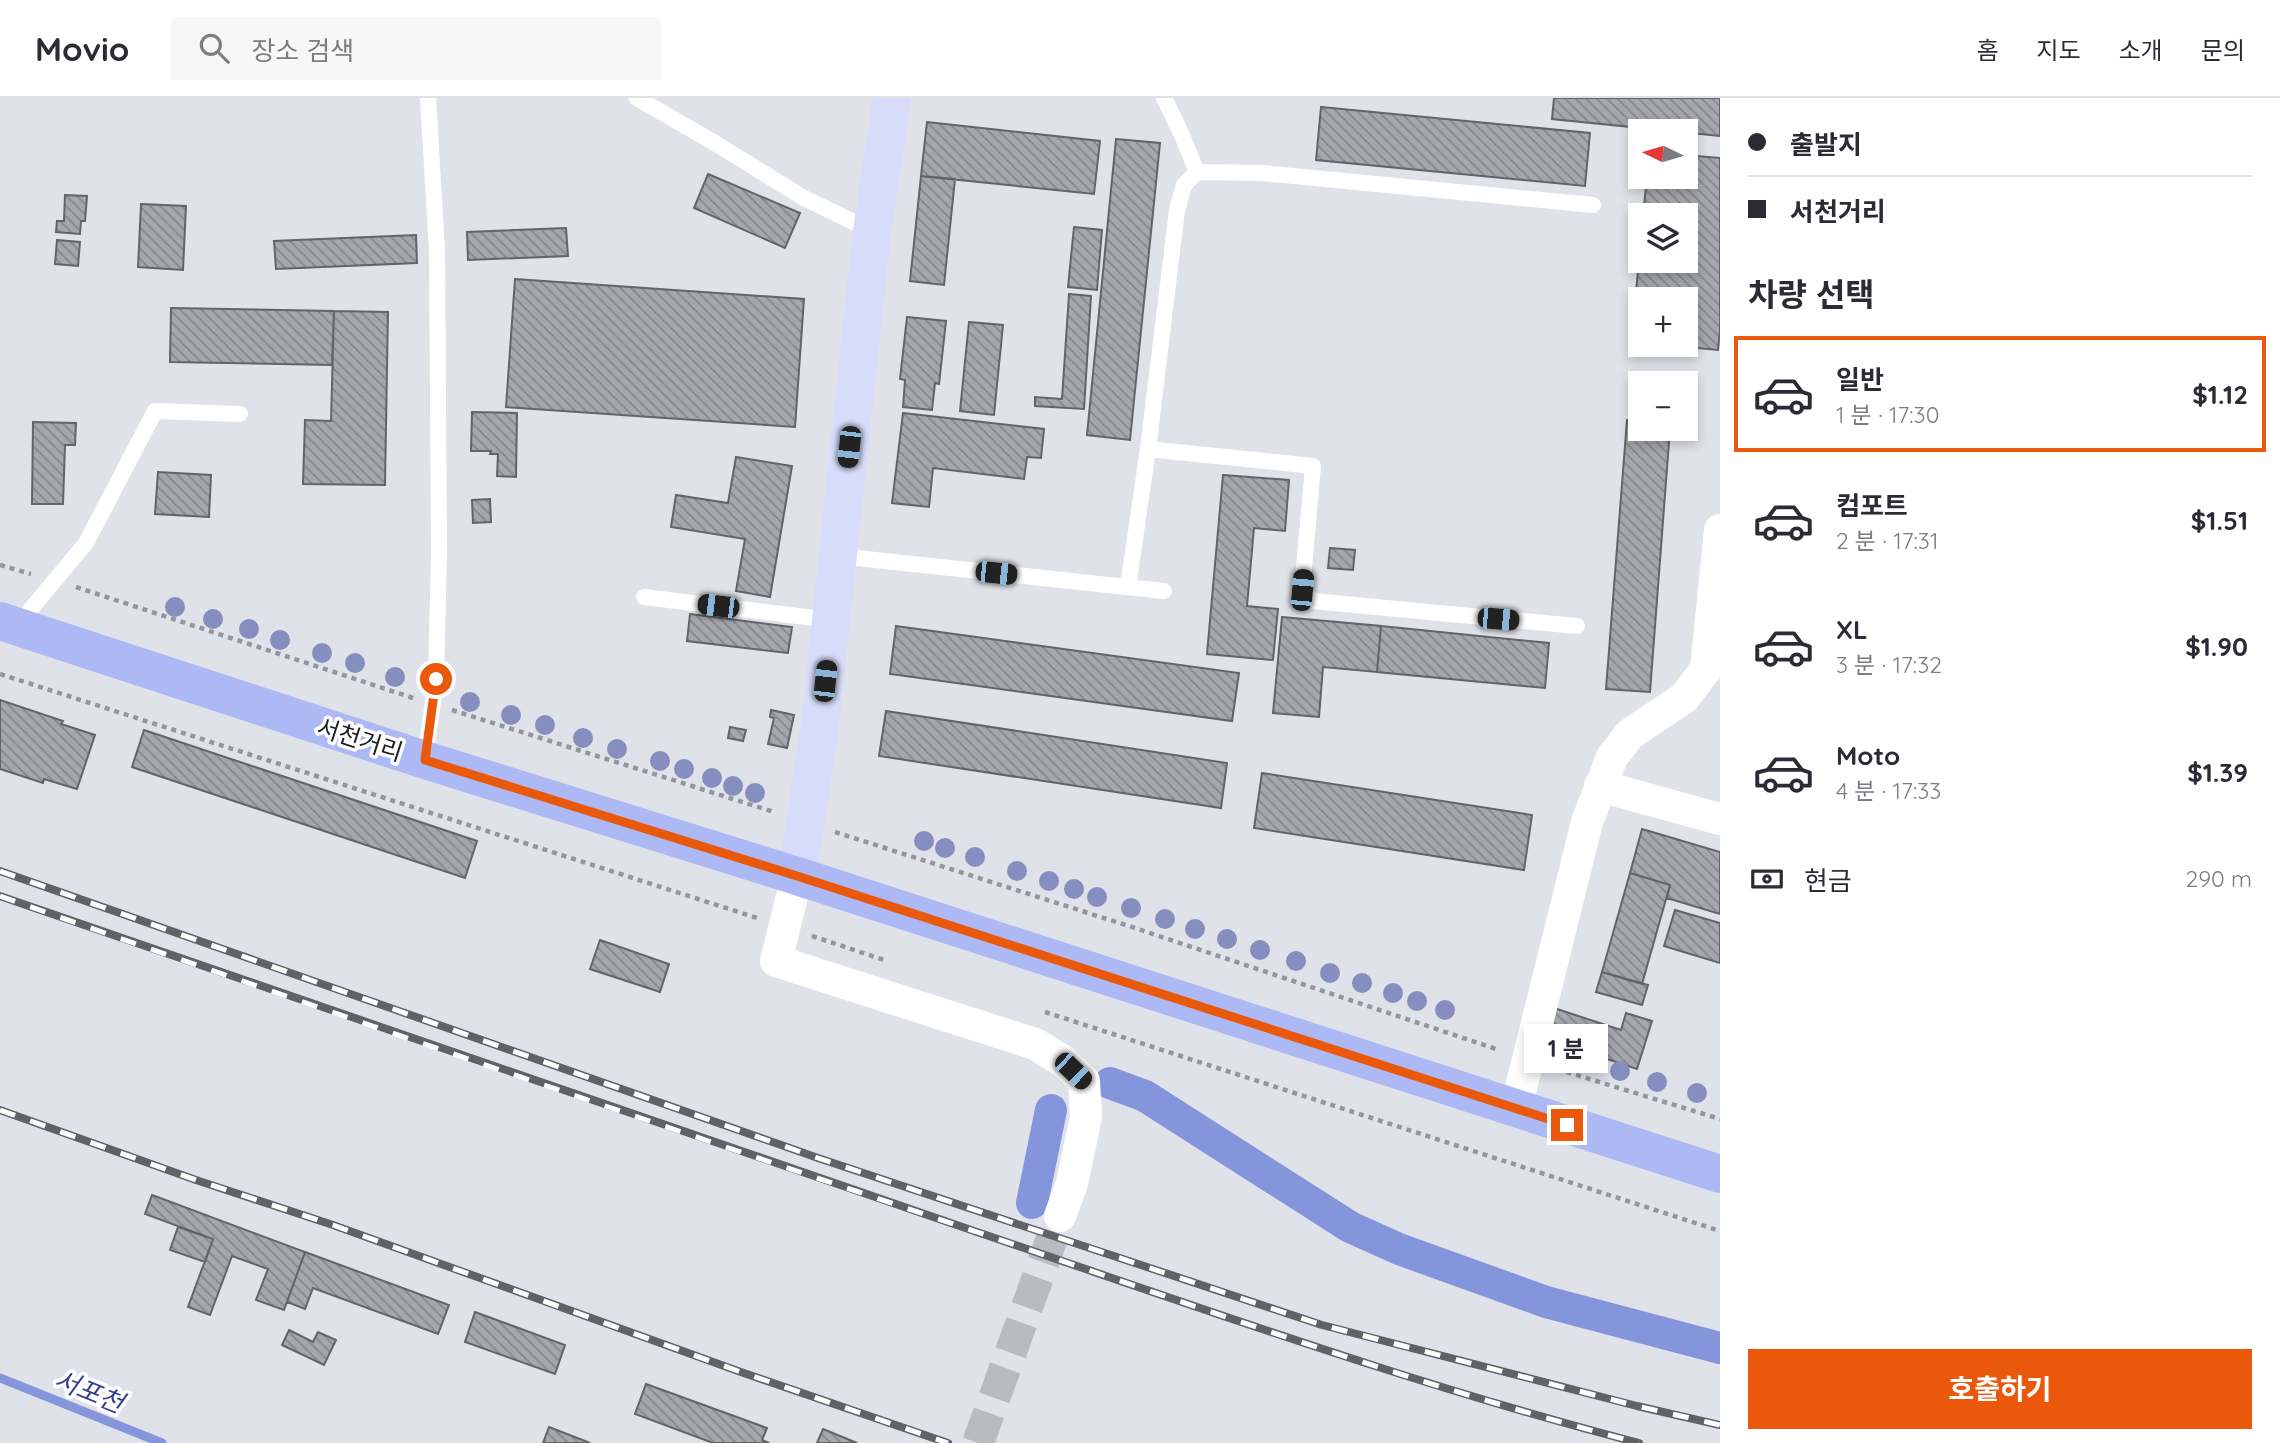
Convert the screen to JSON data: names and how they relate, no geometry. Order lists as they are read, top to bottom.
{
  "streets": {
    "main road": ["서천거리"]
  },
  "water": ["서포천"],
  "north": "left",
  "page": {
    "header": "Movio",
    "search": "장소 검색",
    "nav": [
      "홈",
      "지도",
      "소개",
      "문의"
    ],
    "banner": ["출발지", "서천거리"],
    "map_buttons": ["+", "−"],
    "heading": "차량 선택",
    "list": [
      {
        "name": "일반",
        "note": "1 분 · 17:30",
        "value": "$1.12"
      },
      {
        "name": "컴포트",
        "note": "2 분 · 17:31",
        "value": "$1.51"
      },
      {
        "name": "XL",
        "note": "3 분 · 17:32",
        "value": "$1.90"
      },
      {
        "name": "Moto",
        "note": "4 분 · 17:33",
        "value": "$1.39"
      }
    ],
    "pay": ["현금", "290 m"],
    "bubble": "1 분",
    "buttons": "호출하기"
  }
}
